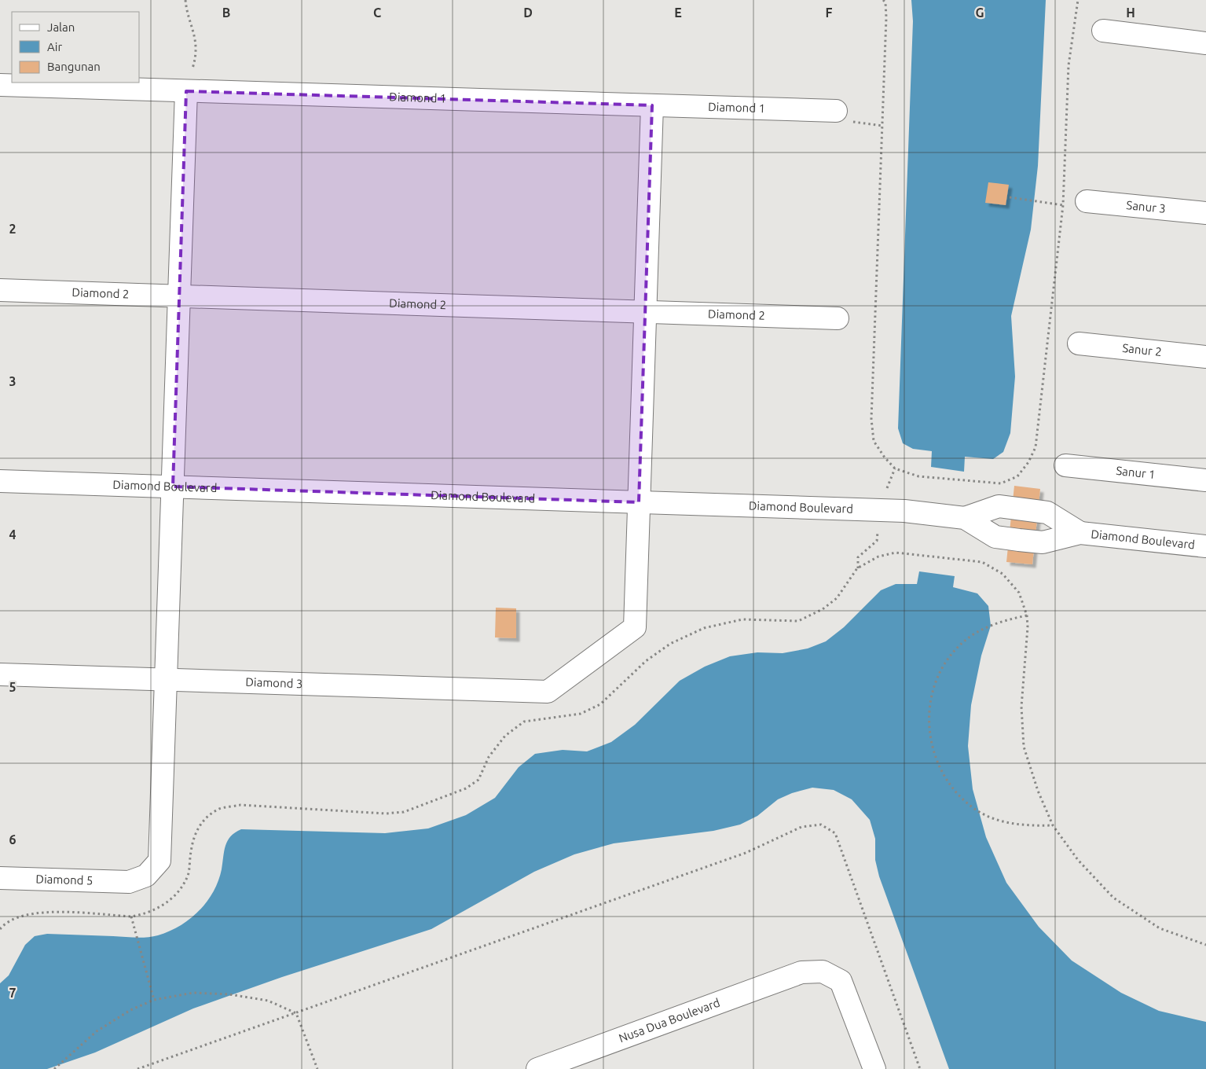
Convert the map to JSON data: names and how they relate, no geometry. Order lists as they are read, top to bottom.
{
  "streets": {
    "street": [
      "Diamond 1",
      "Sanur 3",
      "Diamond 2",
      "Sanur 2",
      "Sanur 1",
      "Diamond Boulevard",
      "Diamond 3",
      "Diamond 5",
      "Nusa Dua Boulevard"
    ]
  },
  "crossings": [
    ["Diamond Boulevard", "Diamond 3"],
    ["Diamond 3", "Diamond 5"]
  ],
  "legend": ["Jalan", "Air", "Bangunan"],
  "grid": {
    "columns": [
      "B",
      "C",
      "D",
      "E",
      "F",
      "G",
      "H"
    ],
    "rows": [
      "2",
      "3",
      "4",
      "5",
      "6",
      "7"
    ]
  }
}
